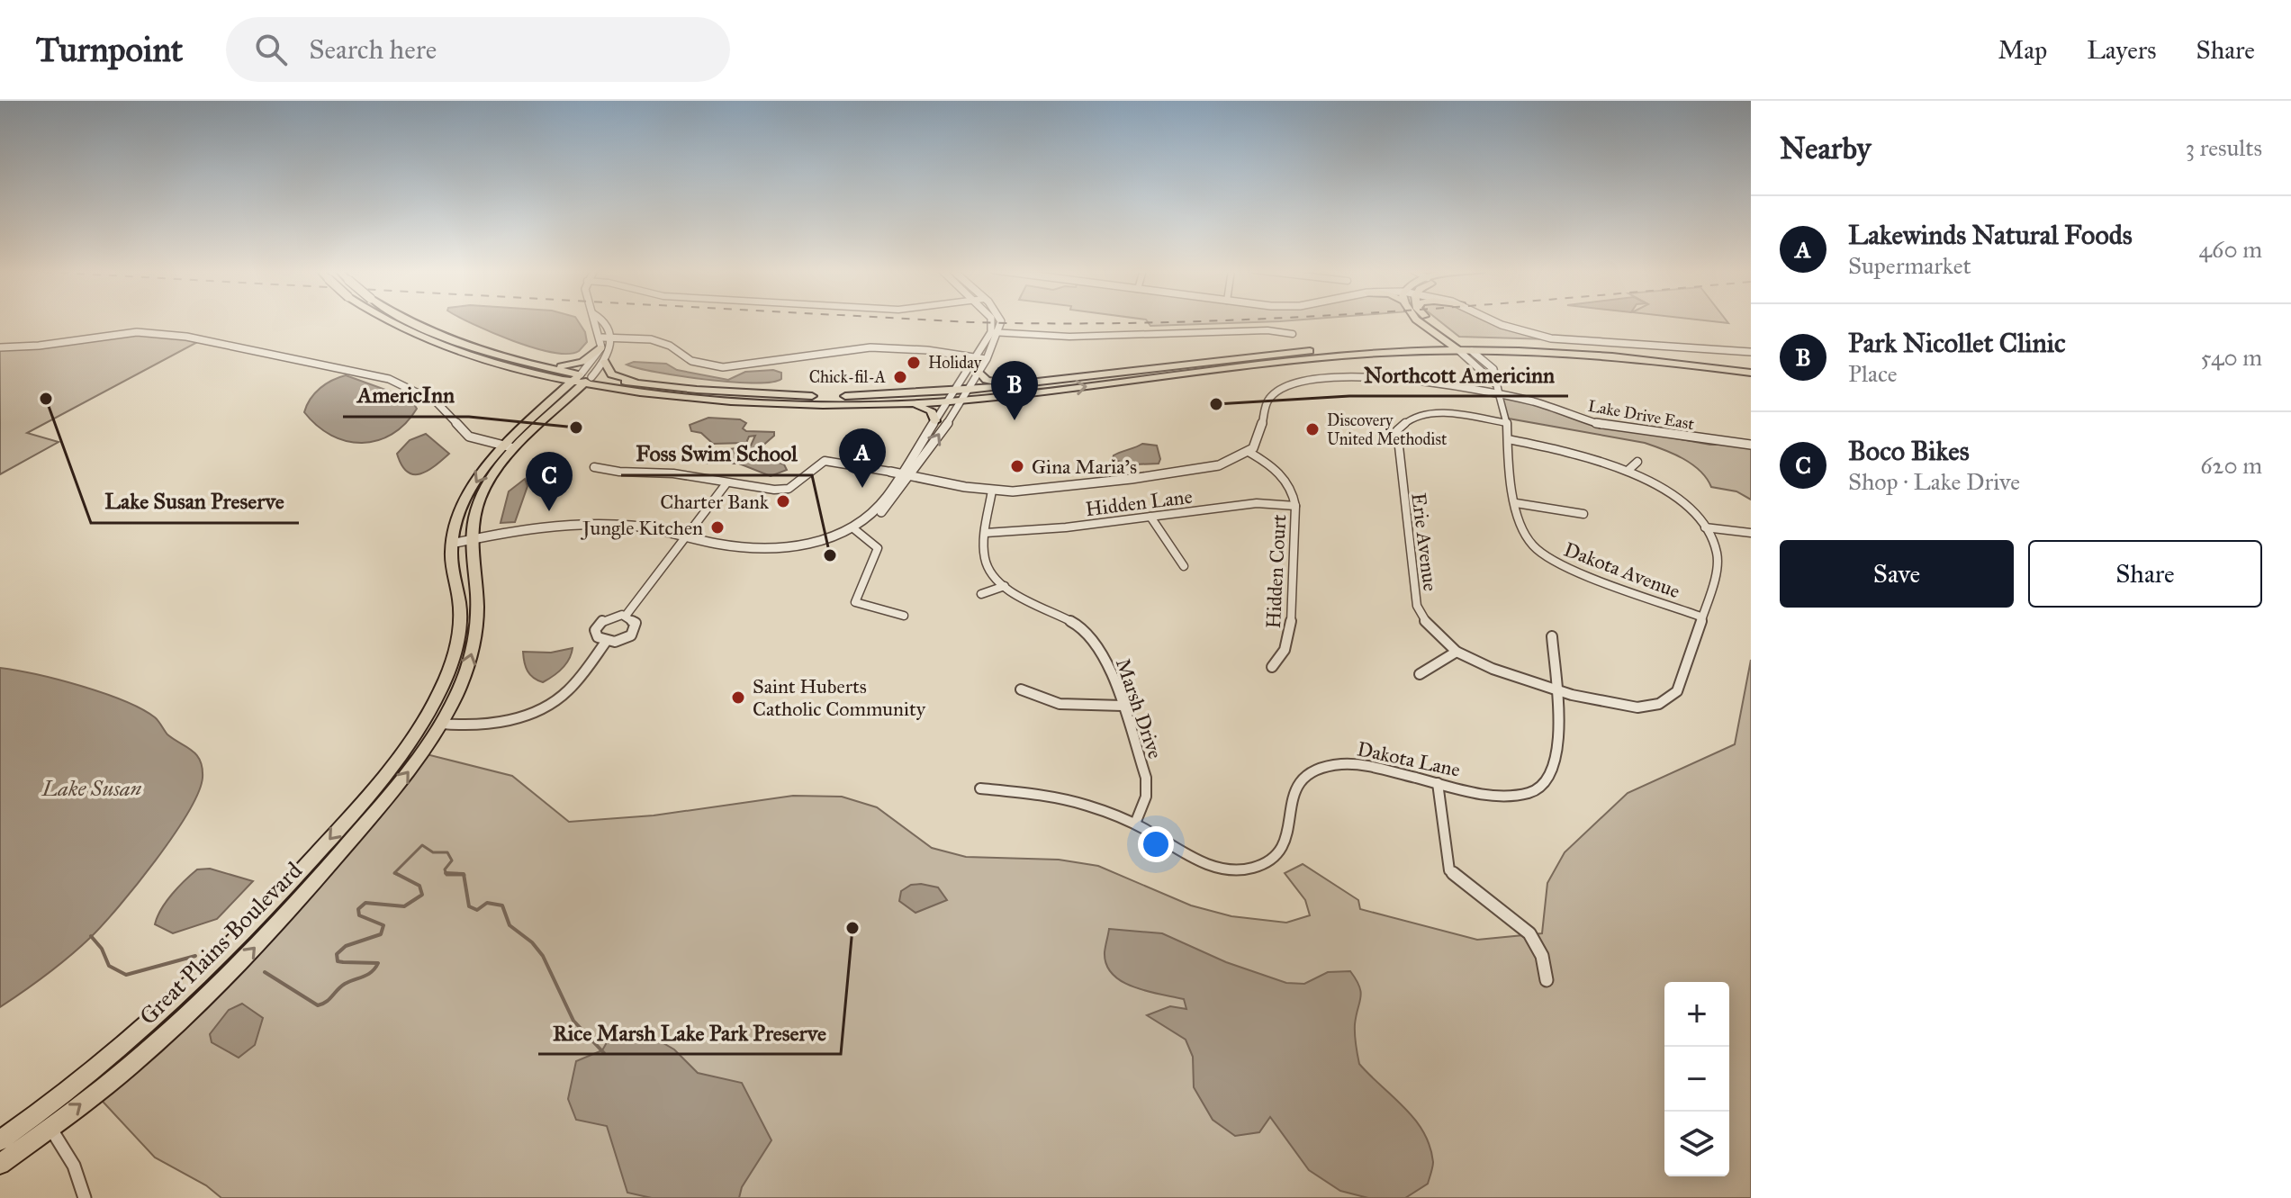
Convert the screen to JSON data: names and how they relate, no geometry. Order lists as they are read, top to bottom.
{
  "streets": {
    "main road": ["Great Plains Boulevard"],
    "street": [
      "Lake Drive East",
      "Hidden Lane",
      "Erie Avenue",
      "Dakota Avenue",
      "Hidden Court",
      "Marsh Drive",
      "Dakota Lane"
    ]
  },
  "crossings": [
    ["Lake Drive East", "Dakota Avenue"],
    ["Lake Drive East", "Hidden Court"],
    ["Hidden Lane", "Hidden Court"],
    ["Hidden Lane", "Marsh Drive"],
    ["Erie Avenue", "Dakota Avenue"],
    ["Erie Avenue", "Dakota Lane"],
    ["Marsh Drive", "Dakota Lane"]
  ],
  "water": ["Lake Susan"],
  "places": [
    "Holiday",
    "Chick-fil-A",
    "Lake Susan Preserve",
    "Northcott Americinn",
    "AmericInn",
    "Discovery United Methodist",
    "Gina Maria's",
    "Charter Bank",
    "Jungle Kitchen",
    "Foss Swim School",
    "Saint Huberts Catholic Community",
    "Rice Marsh Lake Park Preserve"
  ],
  "page": {
    "header": "Turnpoint",
    "search": "Search here",
    "nav": ["Map", "Layers", "Share"],
    "heading": ["Nearby", "3 results"],
    "list": [
      {
        "mark": "A",
        "name": "Lakewinds Natural Foods",
        "note": "Supermarket",
        "value": "460 m"
      },
      {
        "mark": "B",
        "name": "Park Nicollet Clinic",
        "note": "Place",
        "value": "540 m"
      },
      {
        "mark": "C",
        "name": "Boco Bikes",
        "note": "Shop · Lake Drive",
        "value": "620 m"
      }
    ],
    "pins": ["B", "A", "C"],
    "buttons": ["Save", "Share"],
    "map_buttons": ["+", "−"]
  }
}
